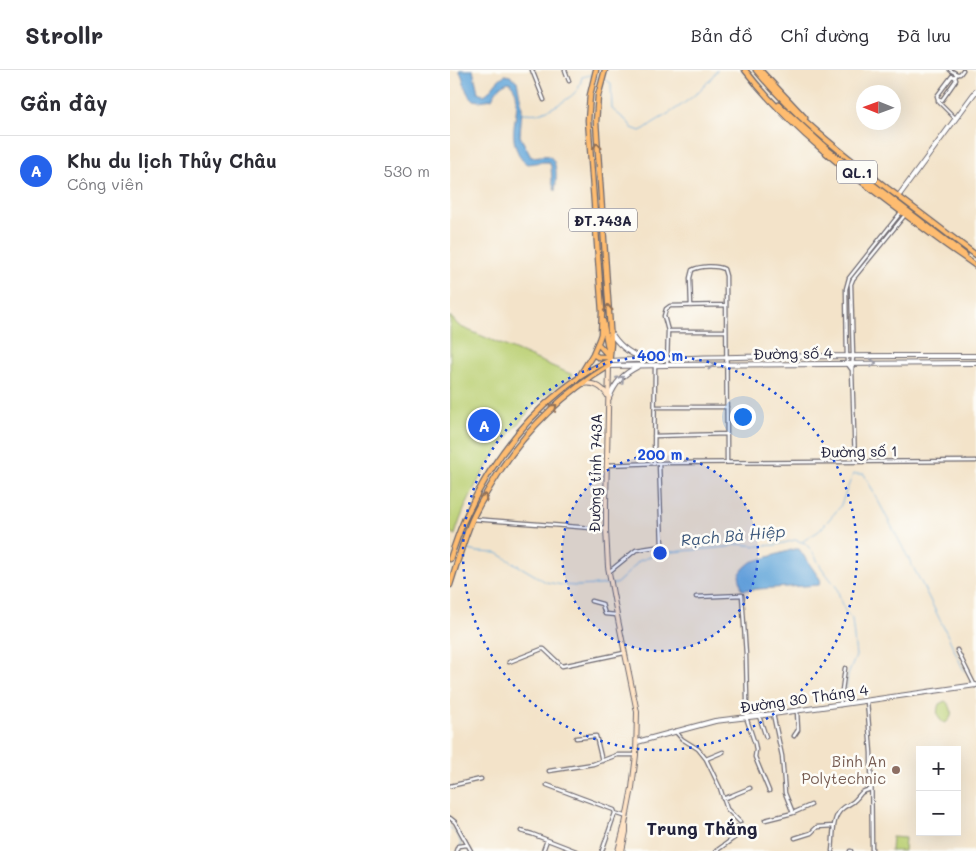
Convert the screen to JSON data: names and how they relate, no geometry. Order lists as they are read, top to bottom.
{
  "streets": {
    "main road": ["QL.1", "ĐT.743A", "Đường tỉnh 743A"],
    "street": ["Đường số 4", "Đường số 1", "Đường 30 Tháng 4"]
  },
  "crossings": [
    ["ĐT.743A", "Đường số 4"],
    ["ĐT.743A", "Đường tỉnh 743A"],
    ["ĐT.743A", "Đường 30 Tháng 4"],
    ["Đường số 4", "Đường tỉnh 743A"],
    ["Đường số 1", "Đường tỉnh 743A"]
  ],
  "districts": ["Trung Thắng"],
  "water": ["Rạch Bà Hiệp"],
  "places": ["Binh An Polytechnic"],
  "north": "left",
  "page": {
    "header": "Strollr",
    "nav": ["Bản đồ", "Chỉ đường", "Đã lưu"],
    "heading": "Gần đây",
    "list": [
      {
        "mark": "A",
        "name": "Khu du lịch Thủy Châu",
        "note": "Công viên",
        "value": "530 m"
      }
    ],
    "pins": "A",
    "map_buttons": ["+", "−"]
  },
  "rings": ["400 m", "200 m"]
}
